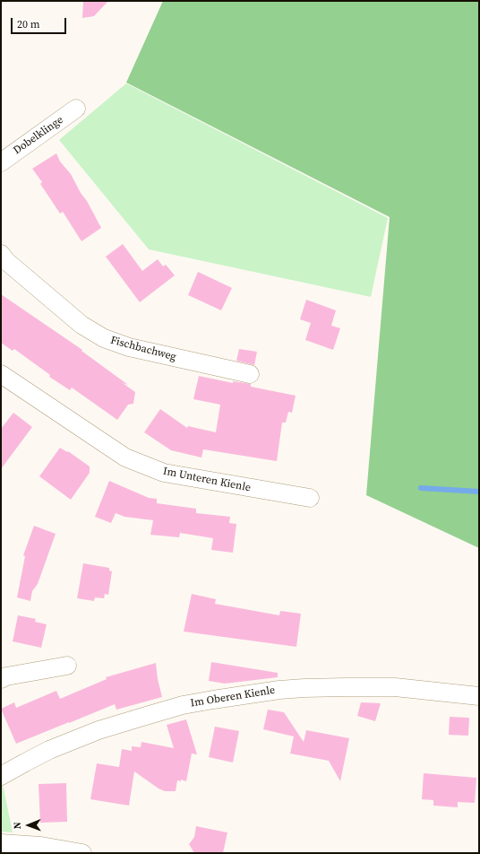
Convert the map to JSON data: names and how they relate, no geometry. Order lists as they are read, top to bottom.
{
  "streets": {
    "street": [
      "Dobelklinge",
      "Fischbachweg",
      "Im Unteren Kienle",
      "Im Oberen Kienle"
    ]
  },
  "scale_bar": "20 m",
  "north": "left"
}
